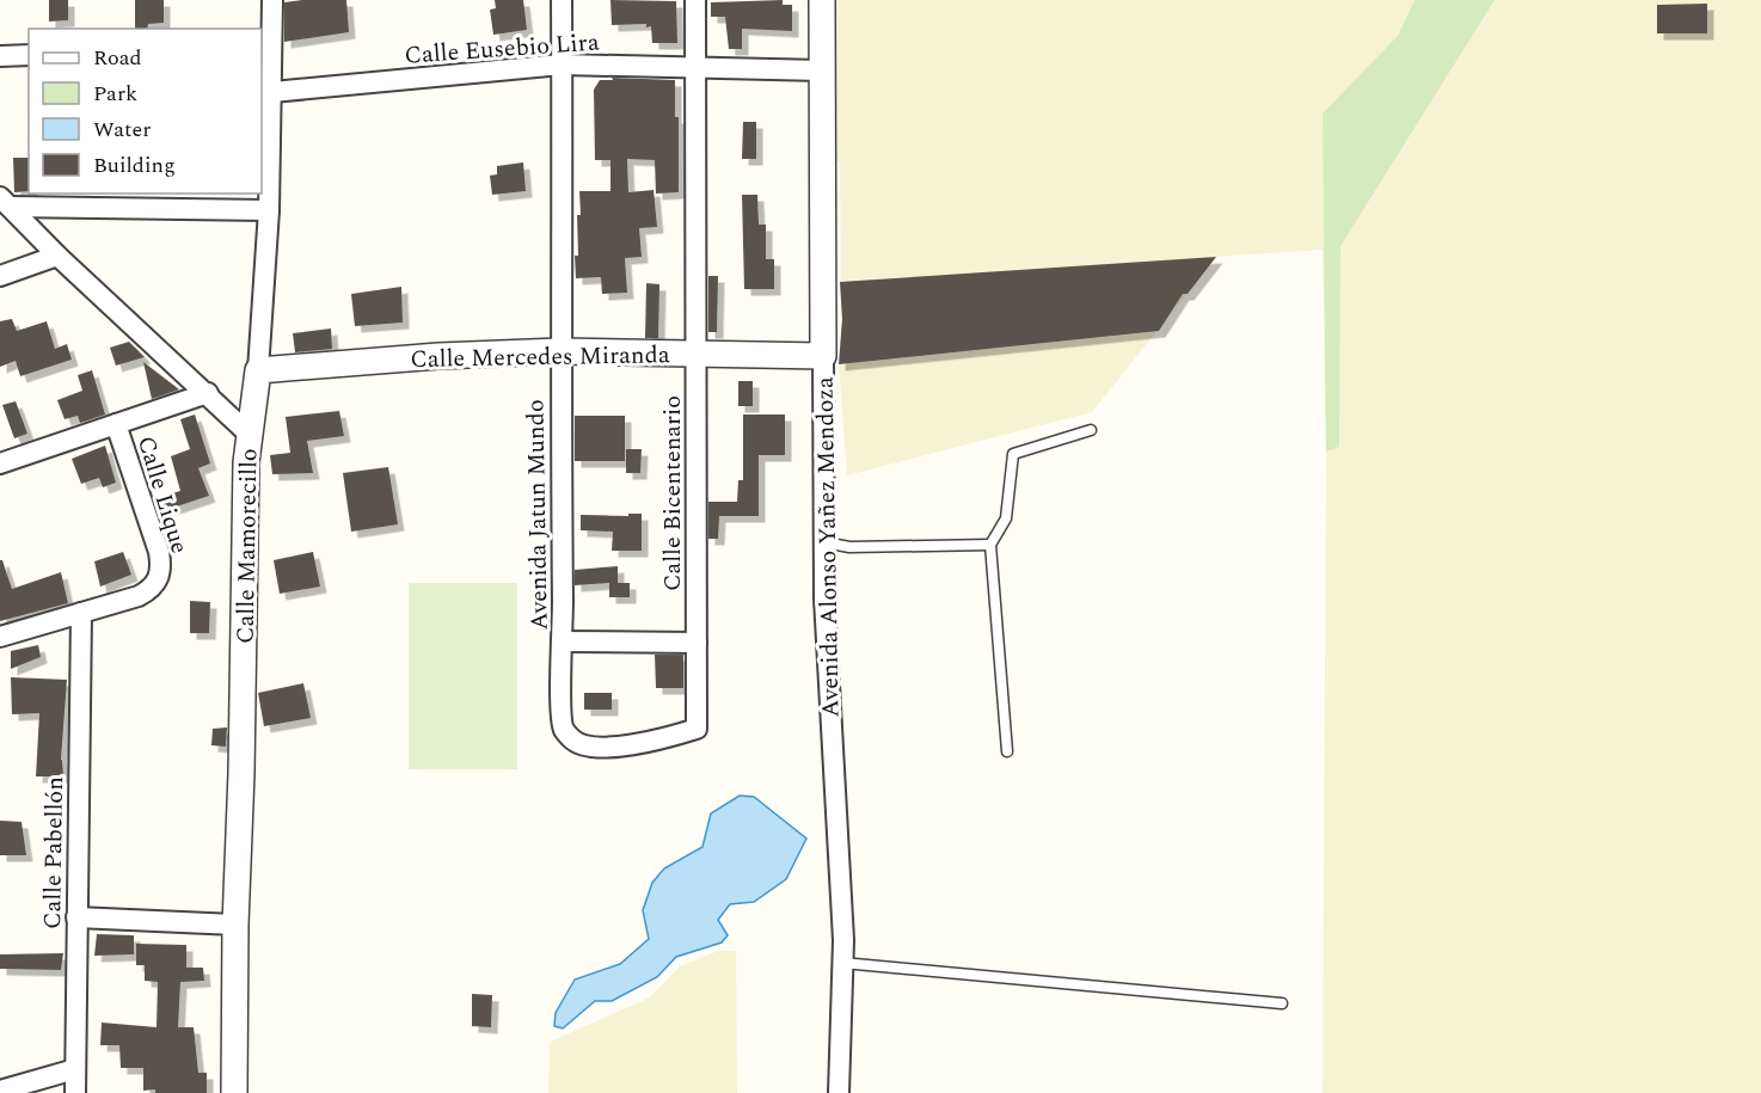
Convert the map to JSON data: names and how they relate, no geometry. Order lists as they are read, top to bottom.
{
  "streets": {
    "street": [
      "Calle Eusebio Lira",
      "Calle Mercedes Miranda",
      "Calle Bicentenario",
      "Calle Lique",
      "Avenida Jatun Mundo",
      "Calle Mamorecillo",
      "Avenida Alonso Yañez Mendoza",
      "Calle Pabellón"
    ]
  },
  "crossings": [
    ["Calle Eusebio Lira", "Calle Bicentenario"],
    ["Calle Eusebio Lira", "Avenida Jatun Mundo"],
    ["Calle Eusebio Lira", "Calle Mamorecillo"],
    ["Calle Eusebio Lira", "Avenida Alonso Yañez Mendoza"],
    ["Calle Mercedes Miranda", "Calle Bicentenario"],
    ["Calle Mercedes Miranda", "Avenida Jatun Mundo"],
    ["Calle Mercedes Miranda", "Calle Mamorecillo"],
    ["Calle Mercedes Miranda", "Avenida Alonso Yañez Mendoza"],
    ["Calle Bicentenario", "Avenida Jatun Mundo"],
    ["Calle Lique", "Calle Pabellón"]
  ],
  "legend": [
    "Road",
    "Park",
    "Water",
    "Building"
  ]
}
